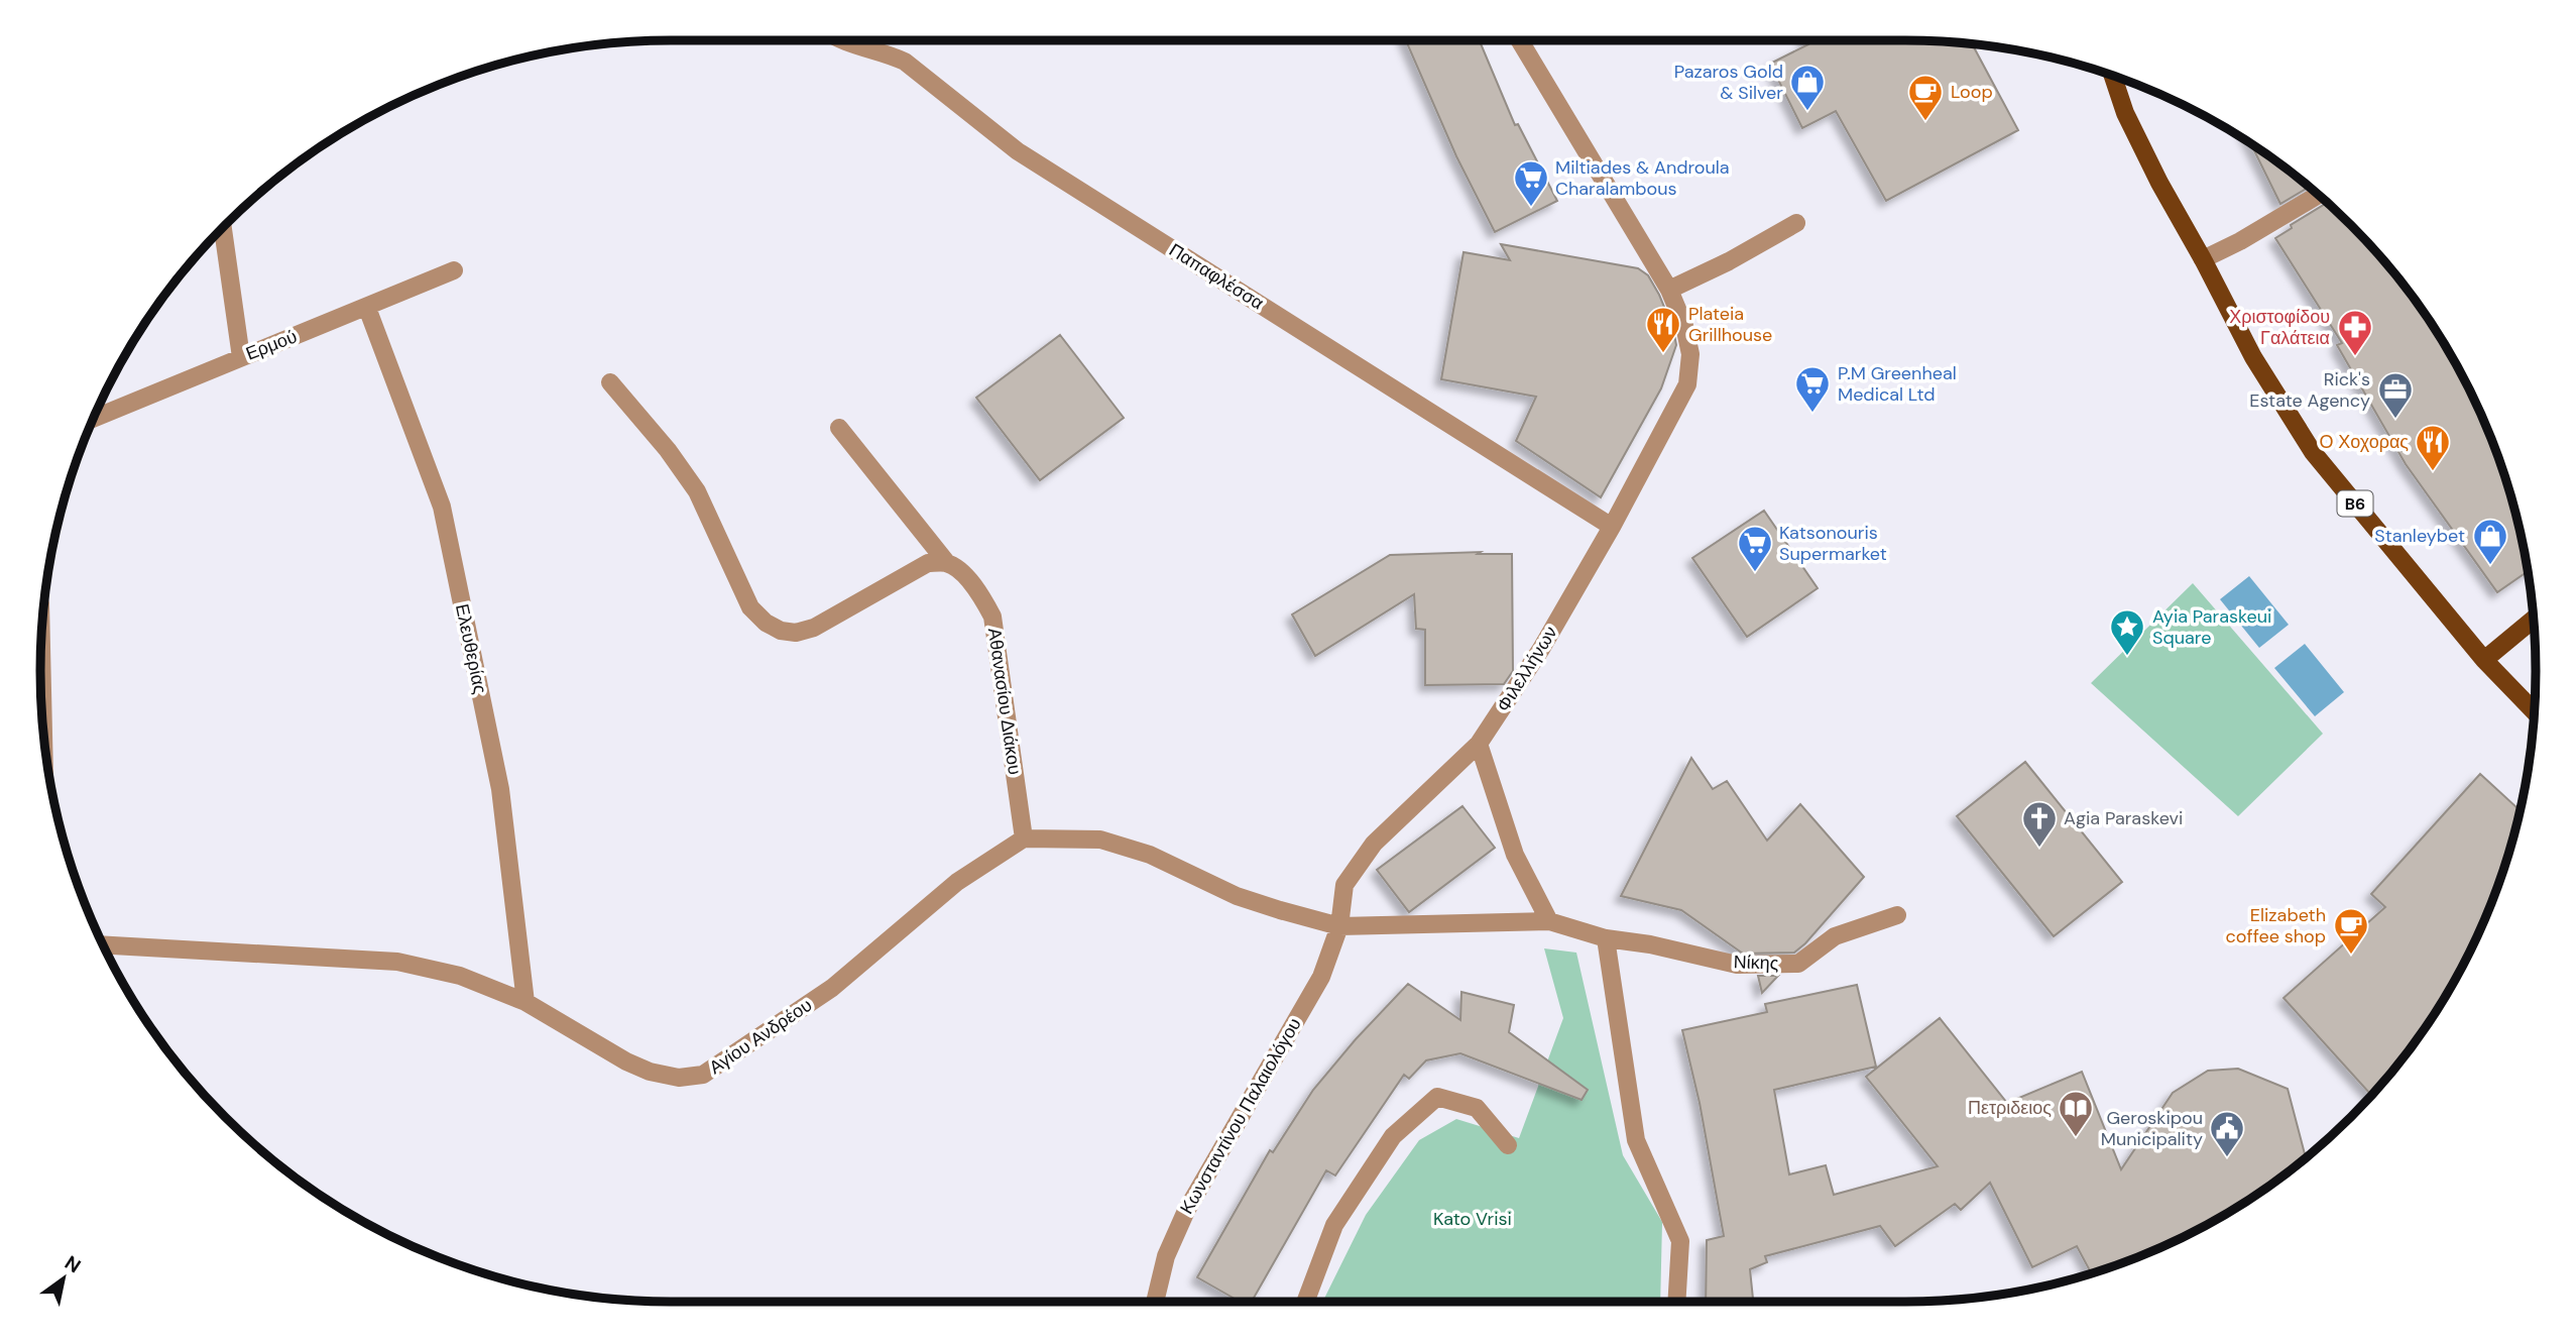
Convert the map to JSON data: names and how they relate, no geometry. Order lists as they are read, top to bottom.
{
  "streets": {
    "main road": ["B6"],
    "street": [
      "Παπαφλέσσα",
      "Ερμού",
      "Ελευθερίας",
      "Φιλελλήνων",
      "Αθανασίου Διάκου",
      "Νίκης",
      "Αγίου Ανδρέου",
      "Κωνσταντίνου Παλαιολόγου"
    ]
  },
  "crossings": [
    ["Παπαφλέσσα", "Φιλελλήνων"],
    ["Ερμού", "Ελευθερίας"],
    ["Ελευθερίας", "Αγίου Ανδρέου"],
    ["Φιλελλήνων", "Νίκης"],
    ["Φιλελλήνων", "Κωνσταντίνου Παλαιολόγου"],
    ["Αθανασίου Διάκου", "Αγίου Ανδρέου"],
    ["Νίκης", "Κωνσταντίνου Παλαιολόγου"]
  ],
  "parks": ["Kato Vrisi"],
  "places": {
    "shop": ["Pazaros Gold & Silver", "Stanleybet"],
    "cafe": ["Loop", "Elizabeth coffee shop"],
    "supermarket": ["Miltiades & Androula Charalambous", "P.M Greenheal Medical Ltd", "Katsonouris Supermarket"],
    "restaurant": ["Plateia Grillhouse", "Ο Χοχορας"],
    "pharmacy": ["Χριστοφίδου Γαλάτεια"],
    "office": ["Rick's Estate Agency"],
    "place": ["Ayia Paraskeui Square"],
    "church": ["Agia Paraskevi"],
    "library": ["Πετριδειος"],
    "public building": ["Geroskipou Municipality"]
  },
  "north": "top right"
}
